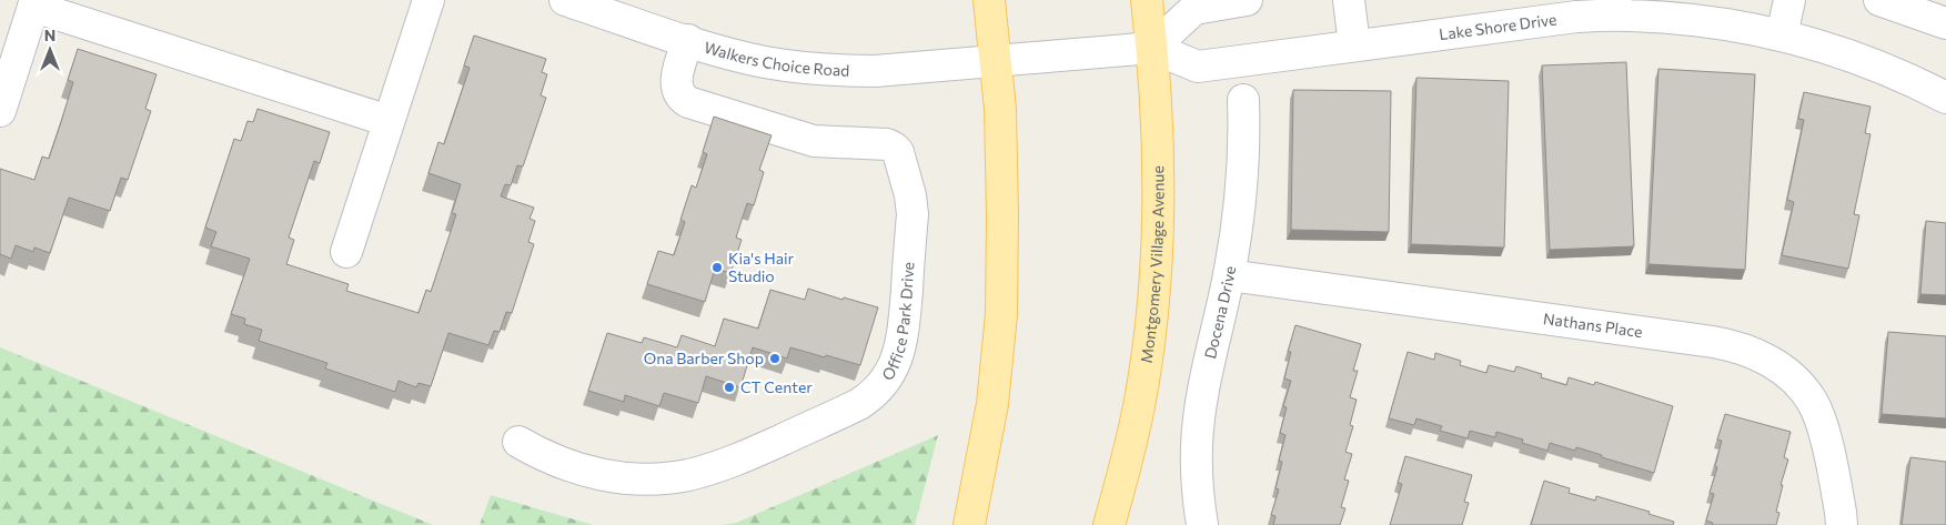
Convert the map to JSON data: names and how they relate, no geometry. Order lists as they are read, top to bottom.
{
  "streets": {
    "main road": ["Montgomery Village Avenue"],
    "street": [
      "Lake Shore Drive",
      "Walkers Choice Road",
      "Docena Drive",
      "Office Park Drive",
      "Nathans Place"
    ]
  },
  "crossings": [
    ["Lake Shore Drive", "Walkers Choice Road"],
    ["Lake Shore Drive", "Montgomery Village Avenue"],
    ["Walkers Choice Road", "Montgomery Village Avenue"],
    ["Walkers Choice Road", "Office Park Drive"],
    ["Docena Drive", "Nathans Place"]
  ],
  "places": ["Kia's Hair Studio", "Ona Barber Shop", "CT Center"],
  "north": "top"
}
